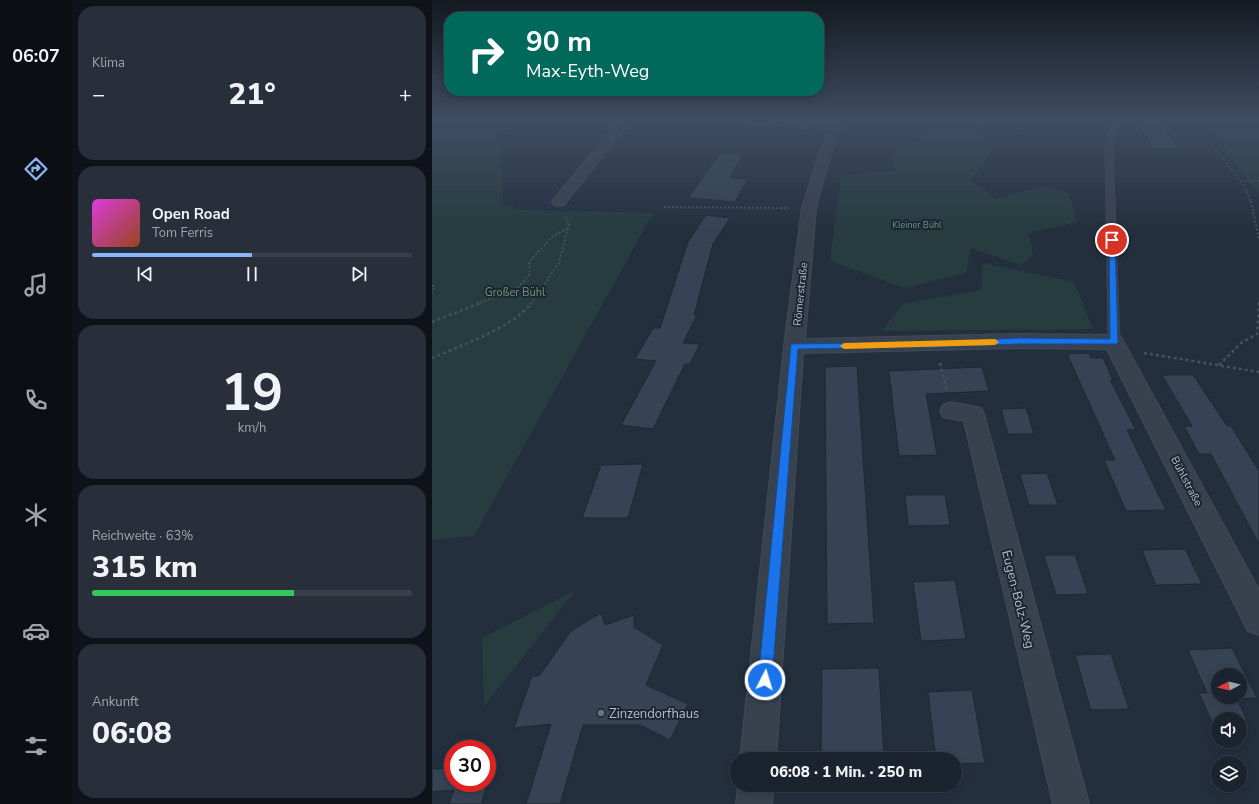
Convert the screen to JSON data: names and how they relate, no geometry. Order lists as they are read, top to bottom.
{
  "streets": {
    "street": ["Römerstraße", "Bühlstraße", "Eugen-Bolz-Weg"]
  },
  "parks": ["Kleiner Bühl", "Großer Bühl"],
  "places": ["Zinzendorfhaus"],
  "north": "left",
  "page": {
    "tabs": "06:07",
    "tile": [
      "Klima",
      ["19", "km/h"],
      ["Reichweite · 63%", "315 km"],
      ["Ankunft", "06:08"]
    ],
    "turn": ["90 m", "Max-Eyth-Weg"],
    "heat": ["−", "21°", "+"],
    "song": ["Open Road", "Tom Ferris"],
    "limit": "30",
    "trip": "06:08 · 1 Min. · 250 m"
  }
}
